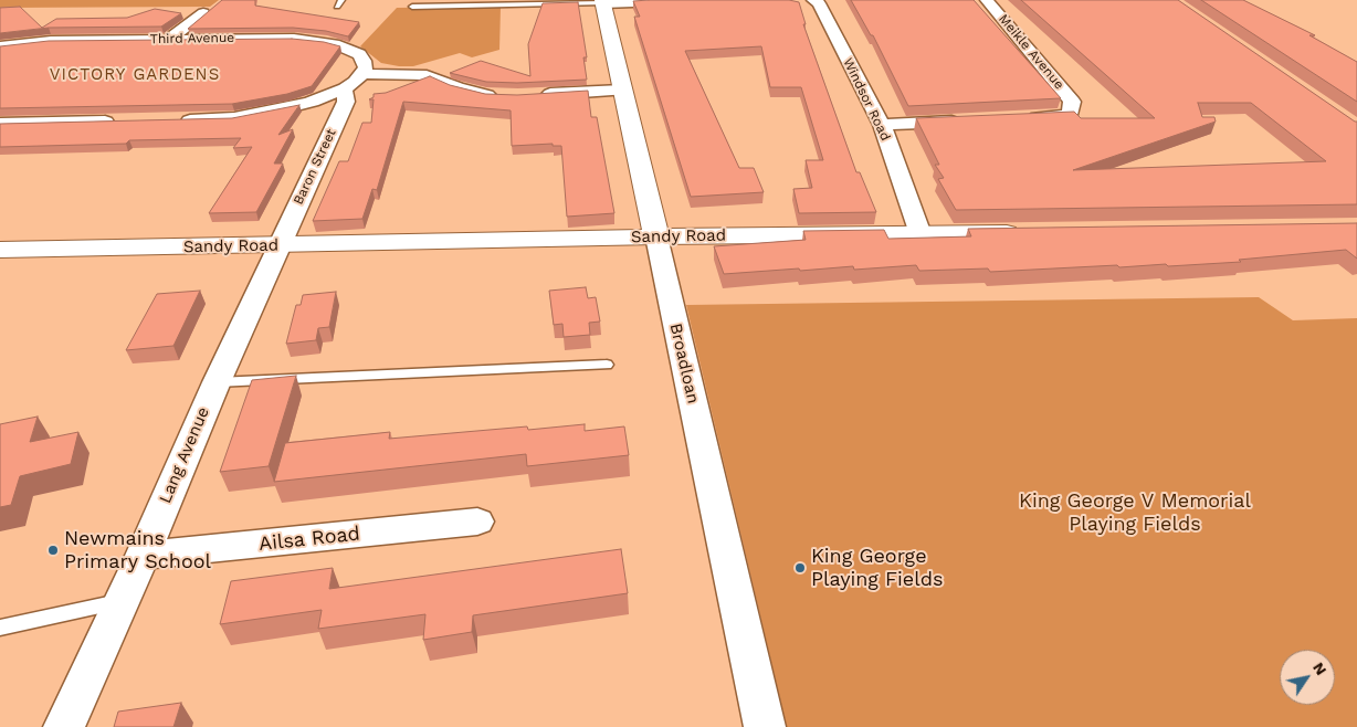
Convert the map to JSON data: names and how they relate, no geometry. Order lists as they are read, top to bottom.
{
  "streets": {
    "main road": ["Sandy Road", "Broadloan"],
    "street": [
      "Third Avenue",
      "Meikle Avenue",
      "Windsor Road",
      "Baron Street",
      "Lang Avenue",
      "Ailsa Road"
    ]
  },
  "crossings": [
    ["Windsor Road", "Sandy Road"],
    ["Baron Street", "Sandy Road"],
    ["Baron Street", "Lang Avenue"],
    ["Sandy Road", "Broadloan"],
    ["Sandy Road", "Lang Avenue"],
    ["Lang Avenue", "Ailsa Road"]
  ],
  "districts": ["VICTORY GARDENS"],
  "parks": ["King George V Memorial Playing Fields"],
  "places": ["Newmains Primary School", "King George Playing Fields"],
  "north": "top right"
}
